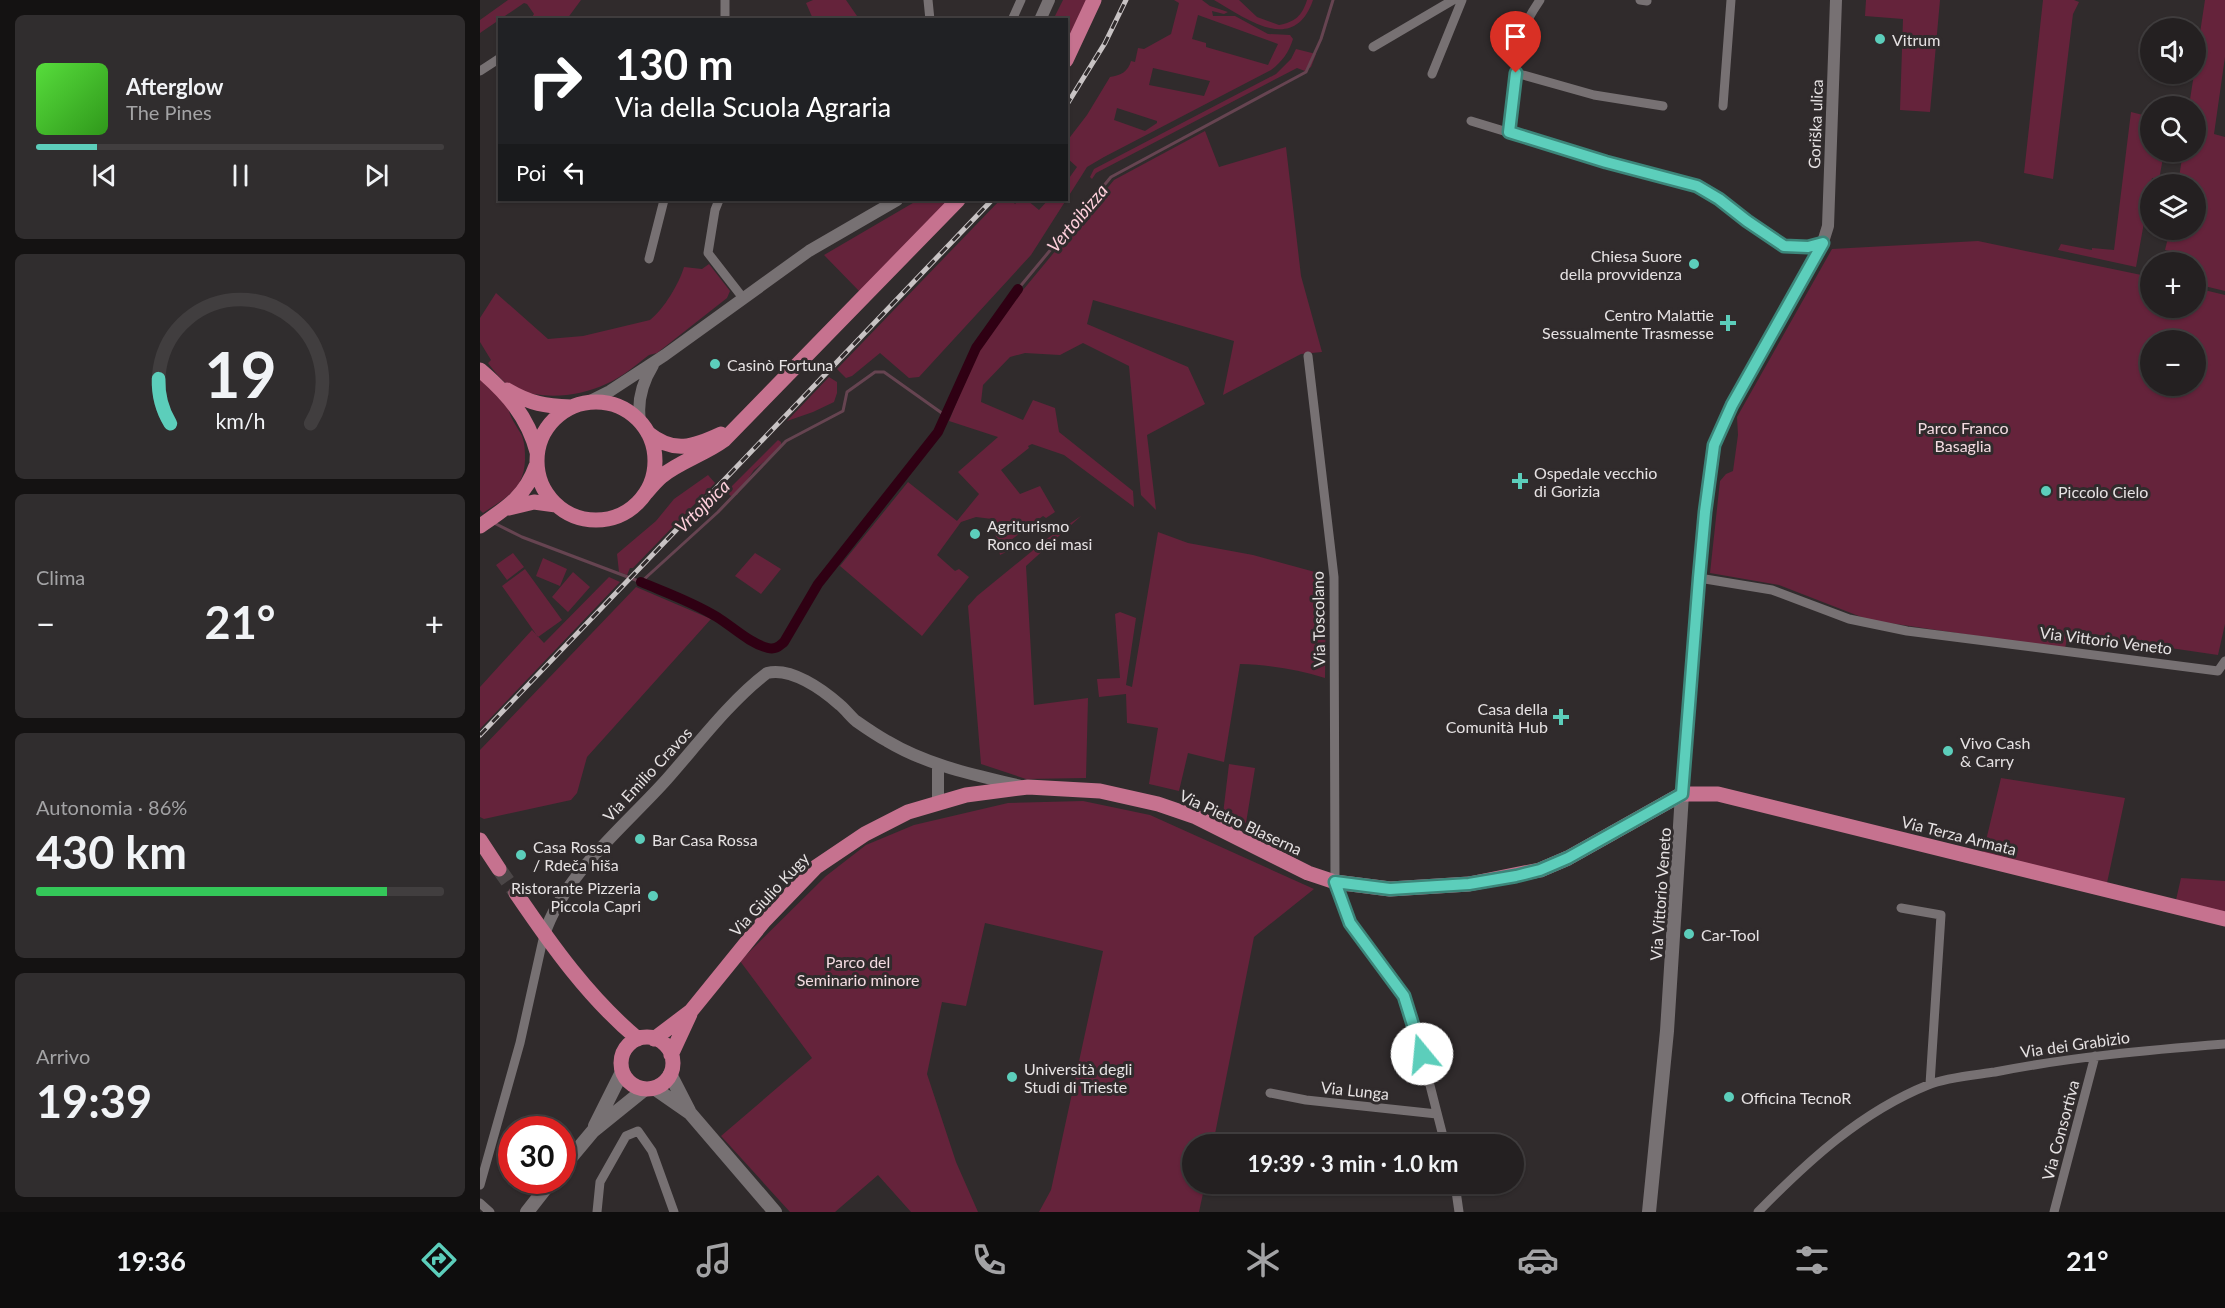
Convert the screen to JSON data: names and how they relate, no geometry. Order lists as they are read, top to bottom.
{
  "streets": {
    "main road": [
      "Via Vittorio Veneto",
      "Via Pietro Blaserna",
      "Via Terza Armata",
      "Via Giulio Kugy"
    ],
    "street": [
      "Goriška ulica",
      "Via Toscolano",
      "Via Emilio Cravos",
      "Via dei Grabizio",
      "Via Lunga",
      "Via Consortiva"
    ]
  },
  "crossings": [
    ["Goriška ulica", "Via Vittorio Veneto"],
    ["Via Toscolano", "Via Pietro Blaserna"],
    ["Via Vittorio Veneto", "Via Pietro Blaserna"],
    ["Via Vittorio Veneto", "Via Terza Armata"],
    ["Via Emilio Cravos", "Via Pietro Blaserna"],
    ["Via Pietro Blaserna", "Via Terza Armata"],
    ["Via Pietro Blaserna", "Via Giulio Kugy"],
    ["Via dei Grabizio", "Via Consortiva"]
  ],
  "water": ["Vertoibizza", "Vrtojbica"],
  "parks": ["Parco Franco Basaglia", "Parco del Seminario minore"],
  "places": {
    "other": [
      "Vitrum",
      "Chiesa Suore della provvidenza",
      "Casinò Fortuna",
      "Piccolo Cielo",
      "Agriturismo Ronco dei masi",
      "Vivo Cash & Carry",
      "Bar Casa Rossa",
      "Casa Rossa / Rdeča hiša",
      "Ristorante Pizzeria Piccola Capri",
      "Car-Tool",
      "Università degli Studi di Trieste",
      "Officina TecnoR"
    ],
    "health": ["Centro Malattie Sessualmente Trasmesse", "Ospedale vecchio di Gorizia", "Casa della Comunità Hub"]
  },
  "page": {
    "map_buttons": ["+", "−"],
    "turn": ["130 m", "Via della Scuola Agraria"],
    "song": ["Afterglow", "The Pines"],
    "then": "Poi",
    "tile": [
      "Clima",
      ["Autonomia · 86%", "430 km"],
      ["Arrivo", "19:39"]
    ],
    "heat": ["−", "21°", "+"],
    "limit": "30",
    "trip": "19:39 · 3 min · 1.0 km",
    "tabs": ["19:36", "21°"],
    "gauge": ["19", "km/h"]
  }
}
